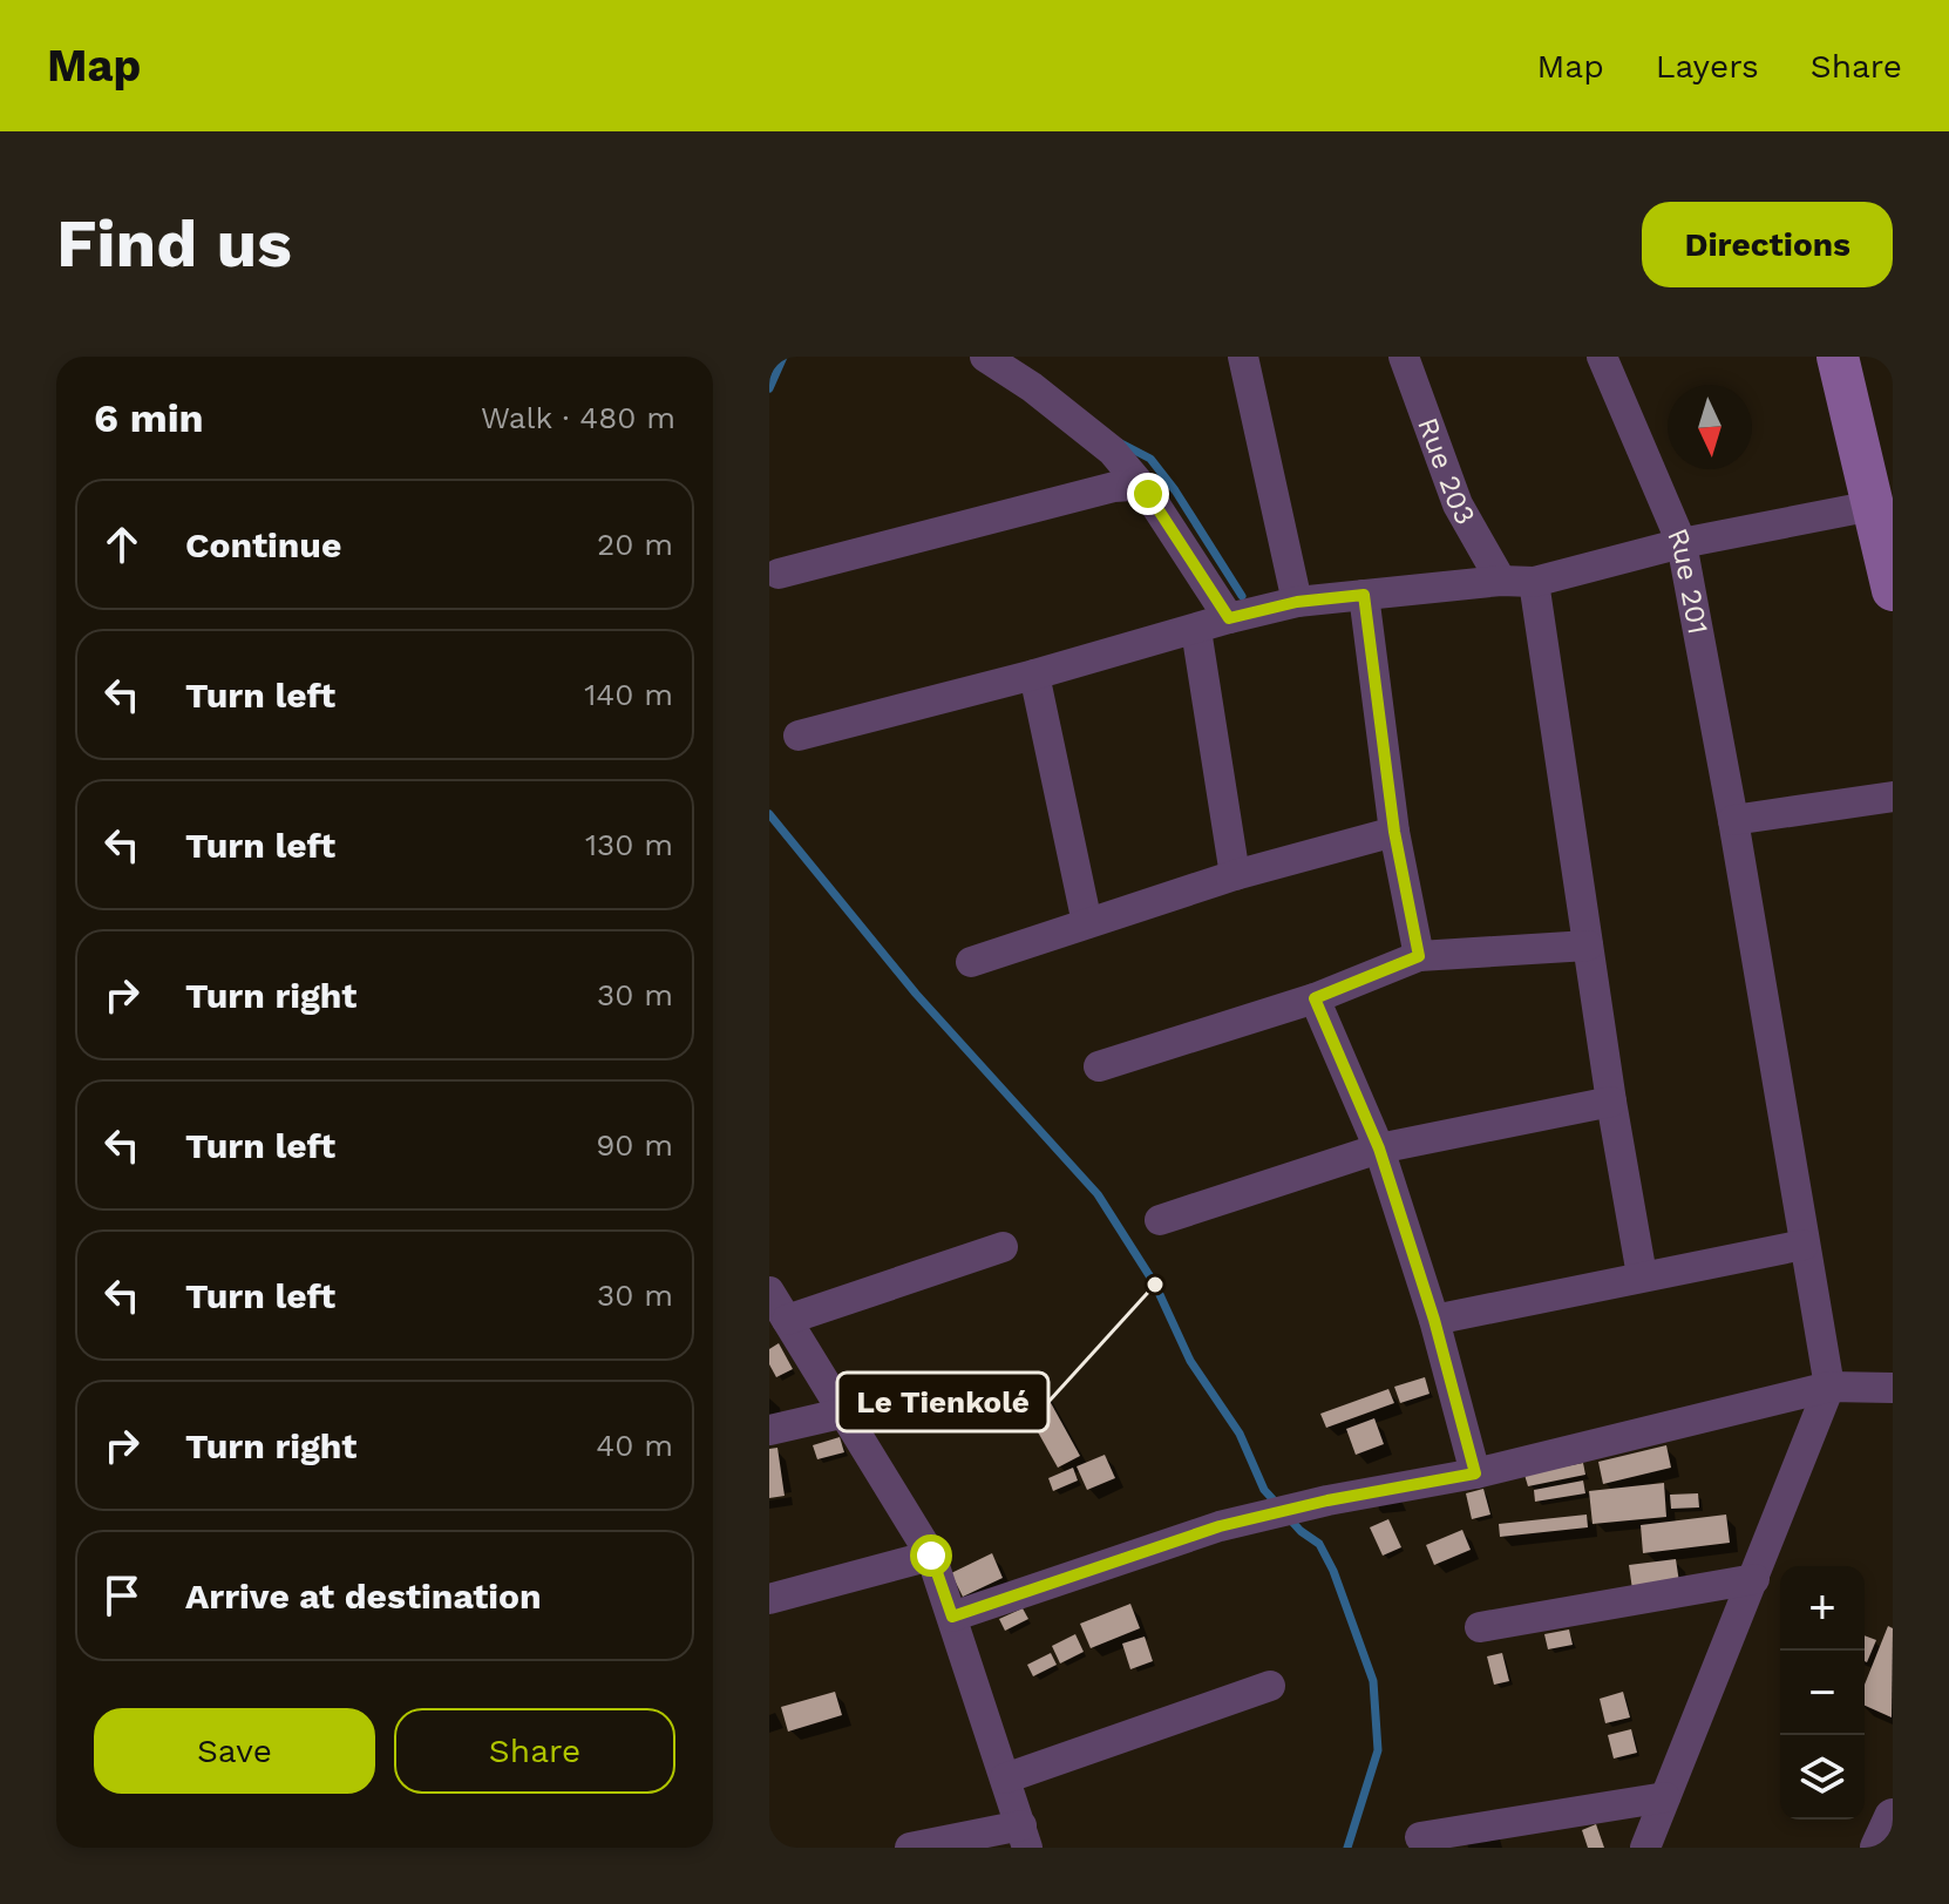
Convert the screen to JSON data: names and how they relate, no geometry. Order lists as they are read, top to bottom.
{
  "streets": {
    "street": ["Rue 203", "Rue 201"]
  },
  "places": ["Le Tienkolé"],
  "north": "bottom",
  "page": {
    "header": "Map",
    "nav": ["Map", "Layers", "Share"],
    "buttons": [
      "Directions",
      ["Save", "Share"]
    ],
    "title": "Find us",
    "heading": ["6 min", "Walk · 480 m"],
    "list": [
      ["Continue", "20 m"],
      ["Turn left", "140 m"],
      ["Turn left", "130 m"],
      ["Turn right", "30 m"],
      ["Turn left", "90 m"],
      ["Turn left", "30 m"],
      ["Turn right", "40 m"],
      "Arrive at destination"
    ],
    "map_buttons": ["+", "−"]
  }
}
